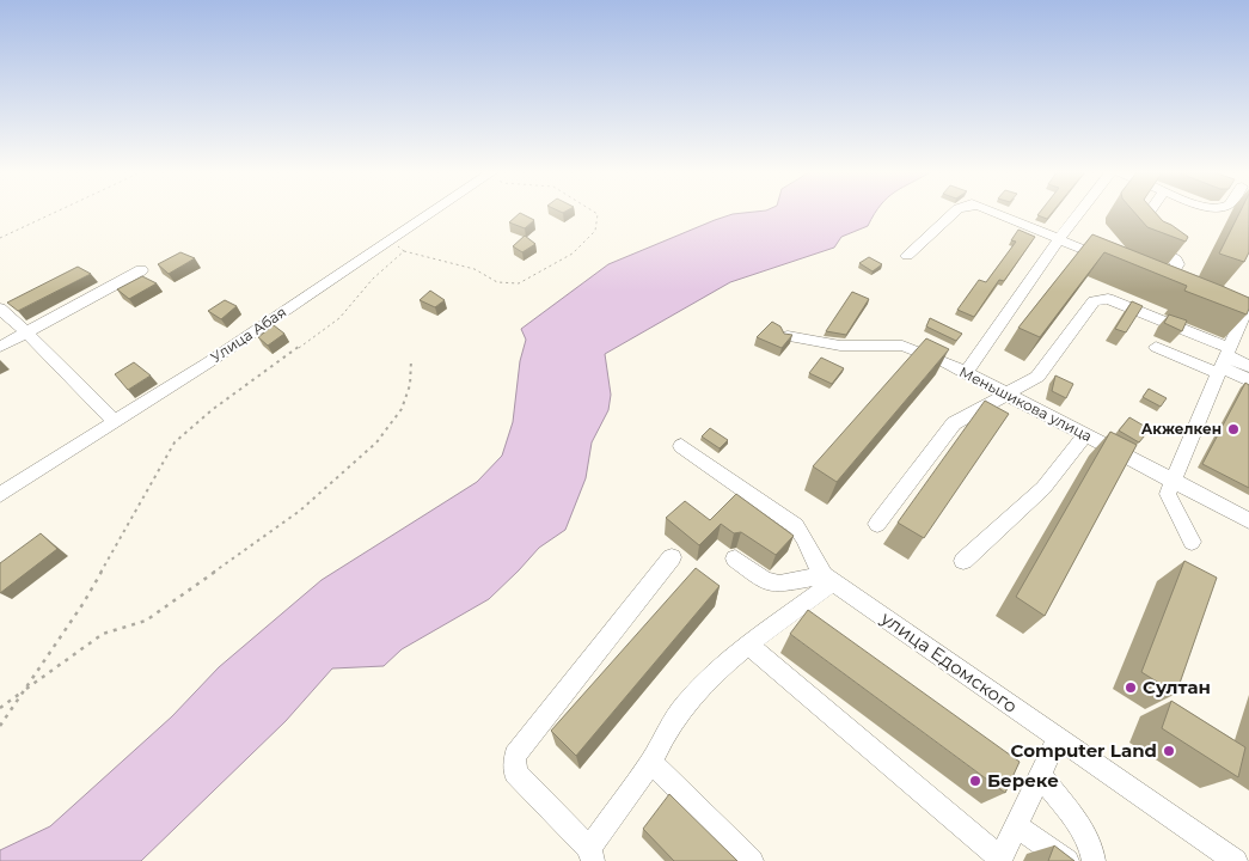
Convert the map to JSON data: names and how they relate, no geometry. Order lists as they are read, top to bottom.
{
  "streets": {
    "street": ["Улица Абая", "Меньшикова улица", "улица Едомского"]
  },
  "places": [
    "Акжелкен",
    "Султан",
    "Computer Land",
    "Береке"
  ]
}
